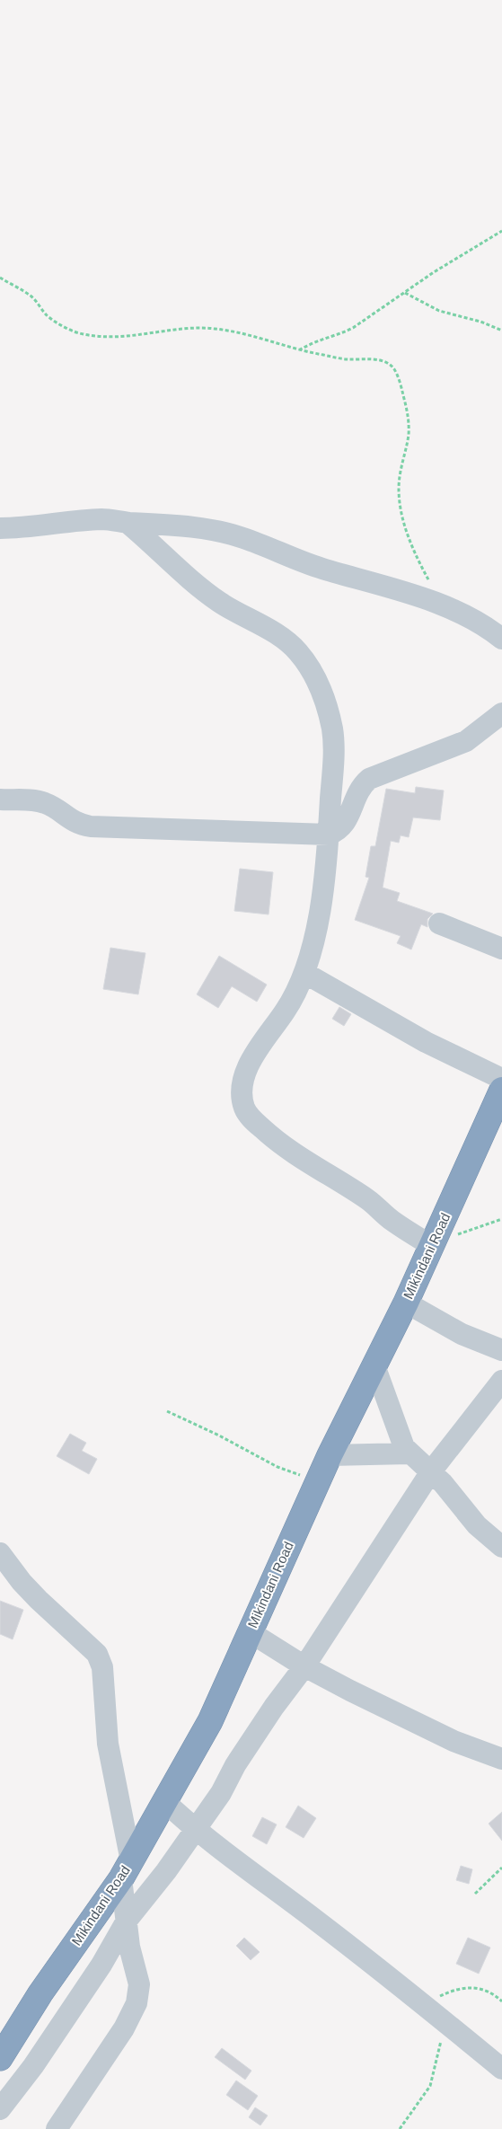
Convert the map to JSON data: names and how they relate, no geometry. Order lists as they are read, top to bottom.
{
  "streets": {
    "highway": ["Mikindani Road"]
  }
}
